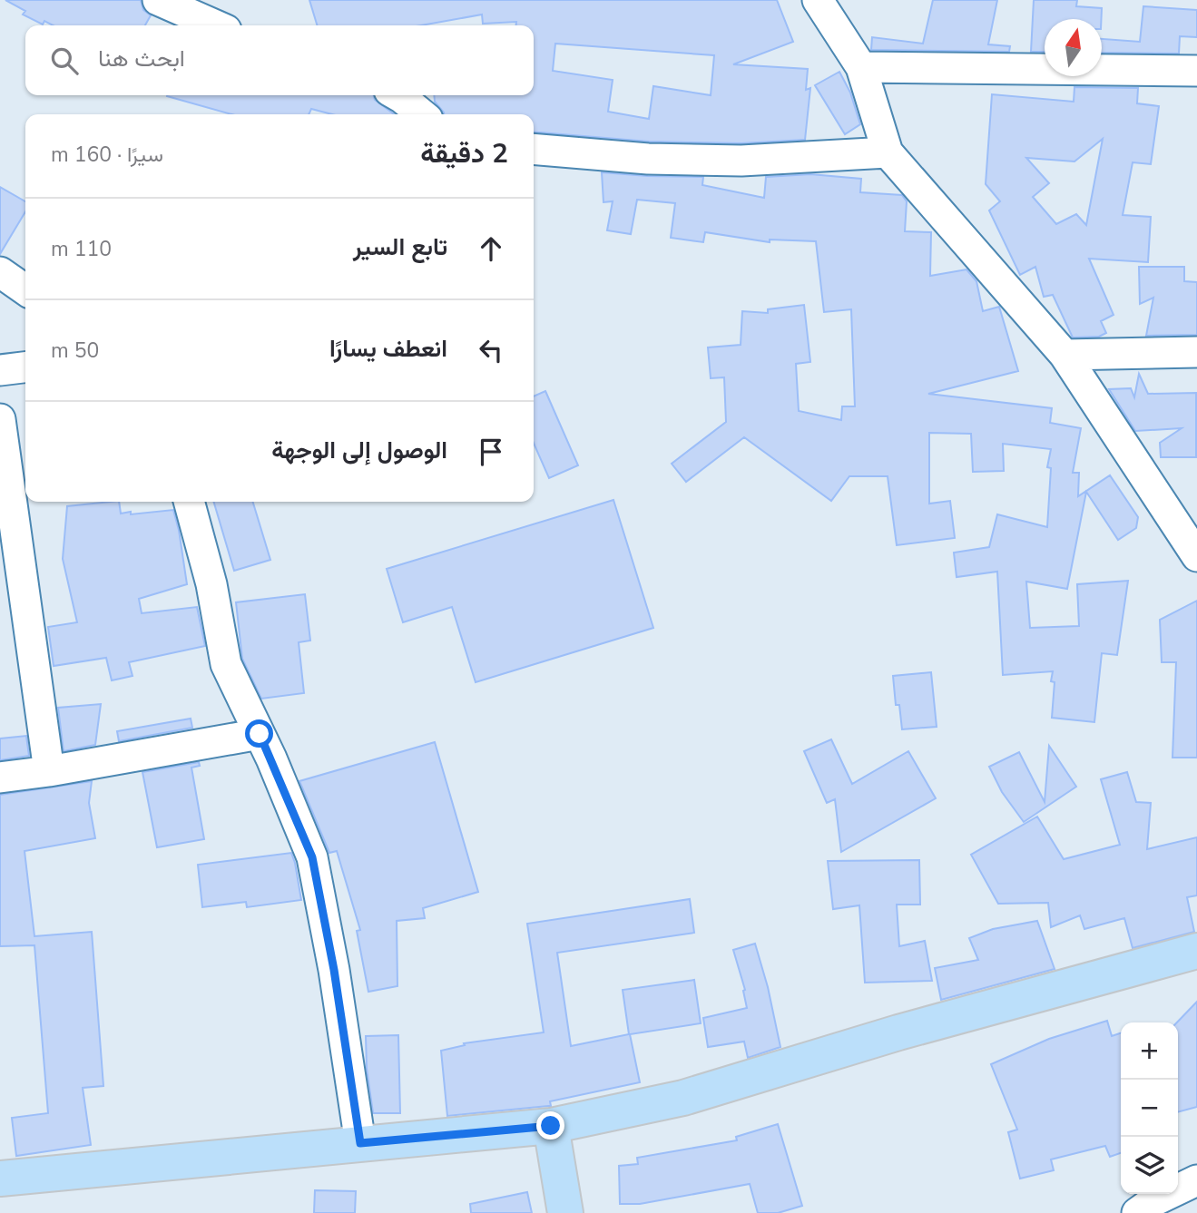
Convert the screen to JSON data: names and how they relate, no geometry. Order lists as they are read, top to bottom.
{
  "north": "top",
  "page": {
    "search": "ابحث هنا",
    "heading": ["2 دقيقة", "سيرًا · 160 m"],
    "list": [
      ["تابع السير", "110 m"],
      ["انعطف يسارًا", "50 m"],
      "الوصول إلى الوجهة"
    ],
    "map_buttons": ["+", "−"]
  }
}
